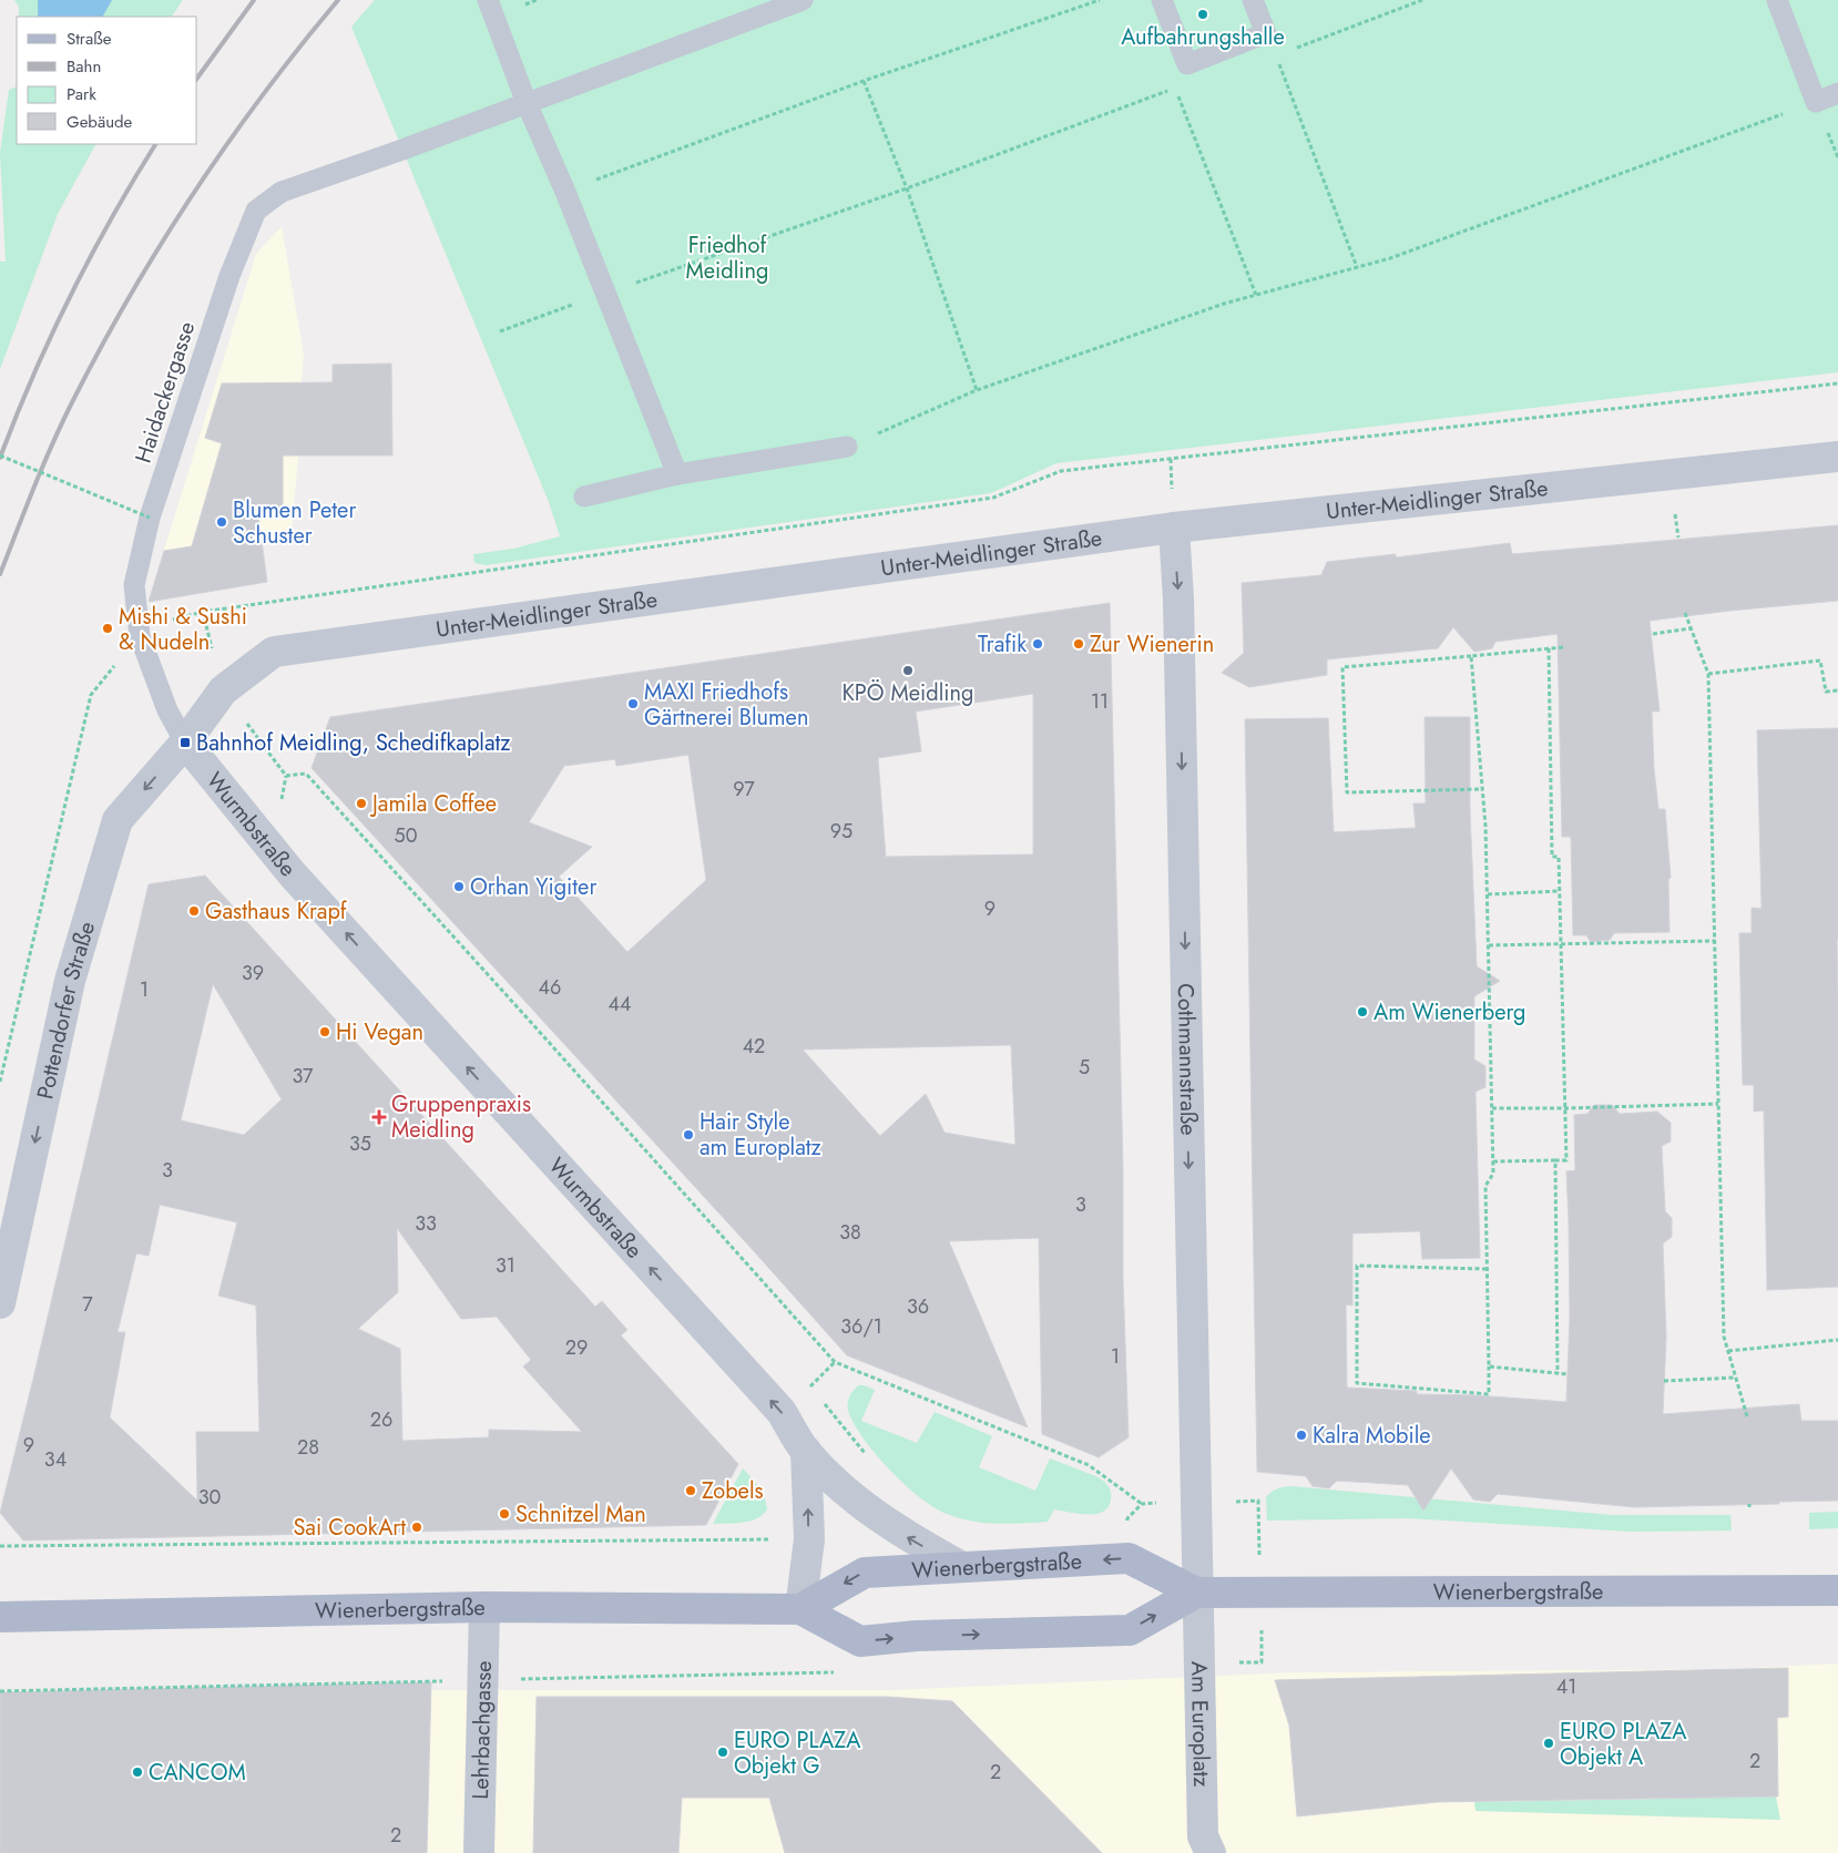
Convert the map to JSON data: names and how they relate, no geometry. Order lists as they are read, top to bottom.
{
  "streets": {
    "main road": ["Wienerbergstraße"],
    "street": [
      "Unter-Meidlinger Straße",
      "Wurmbstraße",
      "Pottendorfer Straße",
      "Cothmannstraße",
      "Am Europlatz",
      "Lehrbachgasse"
    ],
    "lane": ["Haidackergasse"]
  },
  "crossings": [
    ["Haidackergasse", "Unter-Meidlinger Straße"],
    ["Haidackergasse", "Wurmbstraße"],
    ["Haidackergasse", "Pottendorfer Straße"],
    ["Unter-Meidlinger Straße", "Wurmbstraße"],
    ["Unter-Meidlinger Straße", "Pottendorfer Straße"],
    ["Unter-Meidlinger Straße", "Cothmannstraße"],
    ["Wurmbstraße", "Pottendorfer Straße"],
    ["Wurmbstraße", "Wienerbergstraße"],
    ["Cothmannstraße", "Wienerbergstraße"],
    ["Cothmannstraße", "Am Europlatz"],
    ["Wienerbergstraße", "Am Europlatz"],
    ["Wienerbergstraße", "Lehrbachgasse"]
  ],
  "one_way": ["Wurmbstraße", "Pottendorfer Straße", "Cothmannstraße"],
  "parks": ["Friedhof Meidling"],
  "places": {
    "other": [
      "Aufbahrungshalle",
      "Blumen Peter Schuster",
      "Mishi & Sushi & Nudeln",
      "Trafik",
      "Zur Wienerin",
      "KPÖ Meidling",
      "MAXI Friedhofs Gärtnerei Blumen",
      "Jamila Coffee",
      "Orhan Yigiter",
      "Gasthaus Krapf",
      "Am Wienerberg",
      "Hi Vegan",
      "Hair Style am Europlatz",
      "Kalra Mobile",
      "Zobels",
      "Schnitzel Man",
      "Sai CookArt",
      "EURO PLAZA Objekt A",
      "EURO PLAZA Objekt G",
      "CANCOM"
    ],
    "transit": ["Bahnhof Meidling, Schedifkaplatz"],
    "health": ["Gruppenpraxis Meidling"]
  },
  "house_numbers": [
    "11",
    "97",
    "95",
    "50",
    "9",
    "39",
    "46",
    "1",
    "44",
    "42",
    "5",
    "37",
    "35",
    "3",
    "3",
    "33",
    "38",
    "31",
    "7",
    "36",
    "36/1",
    "29",
    "1",
    "26",
    "9",
    "28",
    "34",
    "30",
    "41",
    "2",
    "2",
    "2"
  ],
  "legend": [
    "Straße",
    "Bahn",
    "Park",
    "Gebäude"
  ]
}
